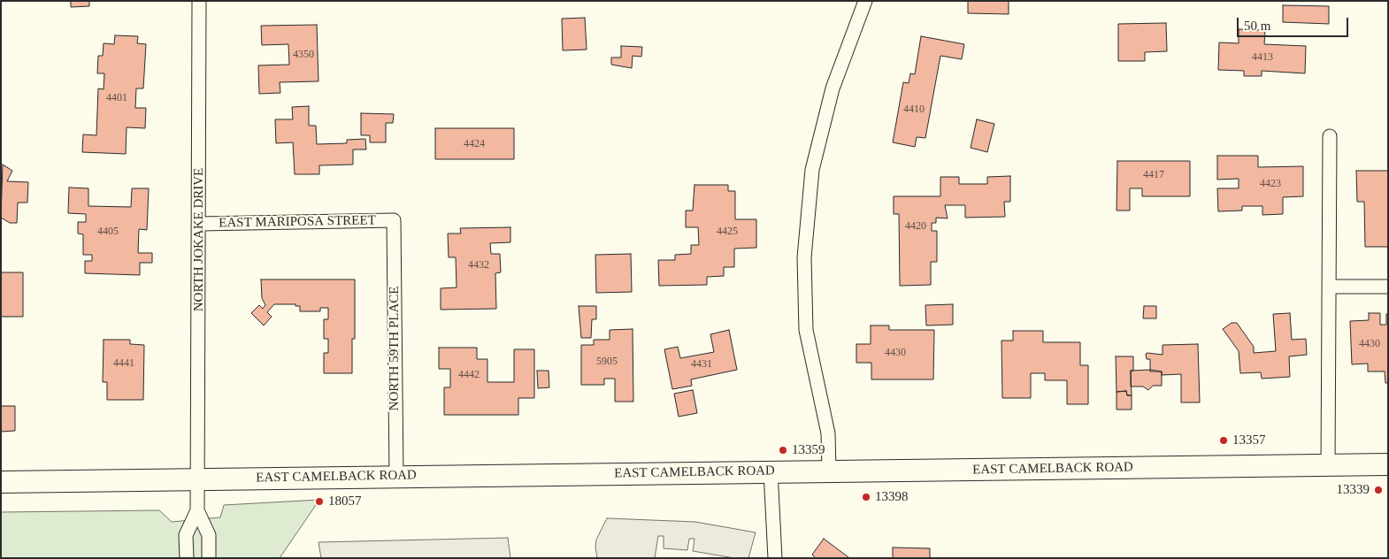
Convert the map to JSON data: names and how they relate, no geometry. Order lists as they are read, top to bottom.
{
  "streets": {
    "main road": ["EAST CAMELBACK ROAD"],
    "street": ["EAST MARIPOSA STREET", "NORTH JOKAKE DRIVE", "NORTH 59TH PLACE"]
  },
  "crossings": [
    ["EAST MARIPOSA STREET", "NORTH JOKAKE DRIVE"],
    ["EAST MARIPOSA STREET", "NORTH 59TH PLACE"],
    ["NORTH JOKAKE DRIVE", "EAST CAMELBACK ROAD"],
    ["NORTH 59TH PLACE", "EAST CAMELBACK ROAD"]
  ],
  "places": [
    "13357",
    "13359",
    "13339",
    "13398",
    "18057"
  ],
  "house_numbers": [
    "4350",
    "4413",
    "4401",
    "4410",
    "4424",
    "4417",
    "4423",
    "4420",
    "4405",
    "4425",
    "4432",
    "4430",
    "4430",
    "5905",
    "4441",
    "4431",
    "4442"
  ],
  "scale_bar": "50 m"
}
